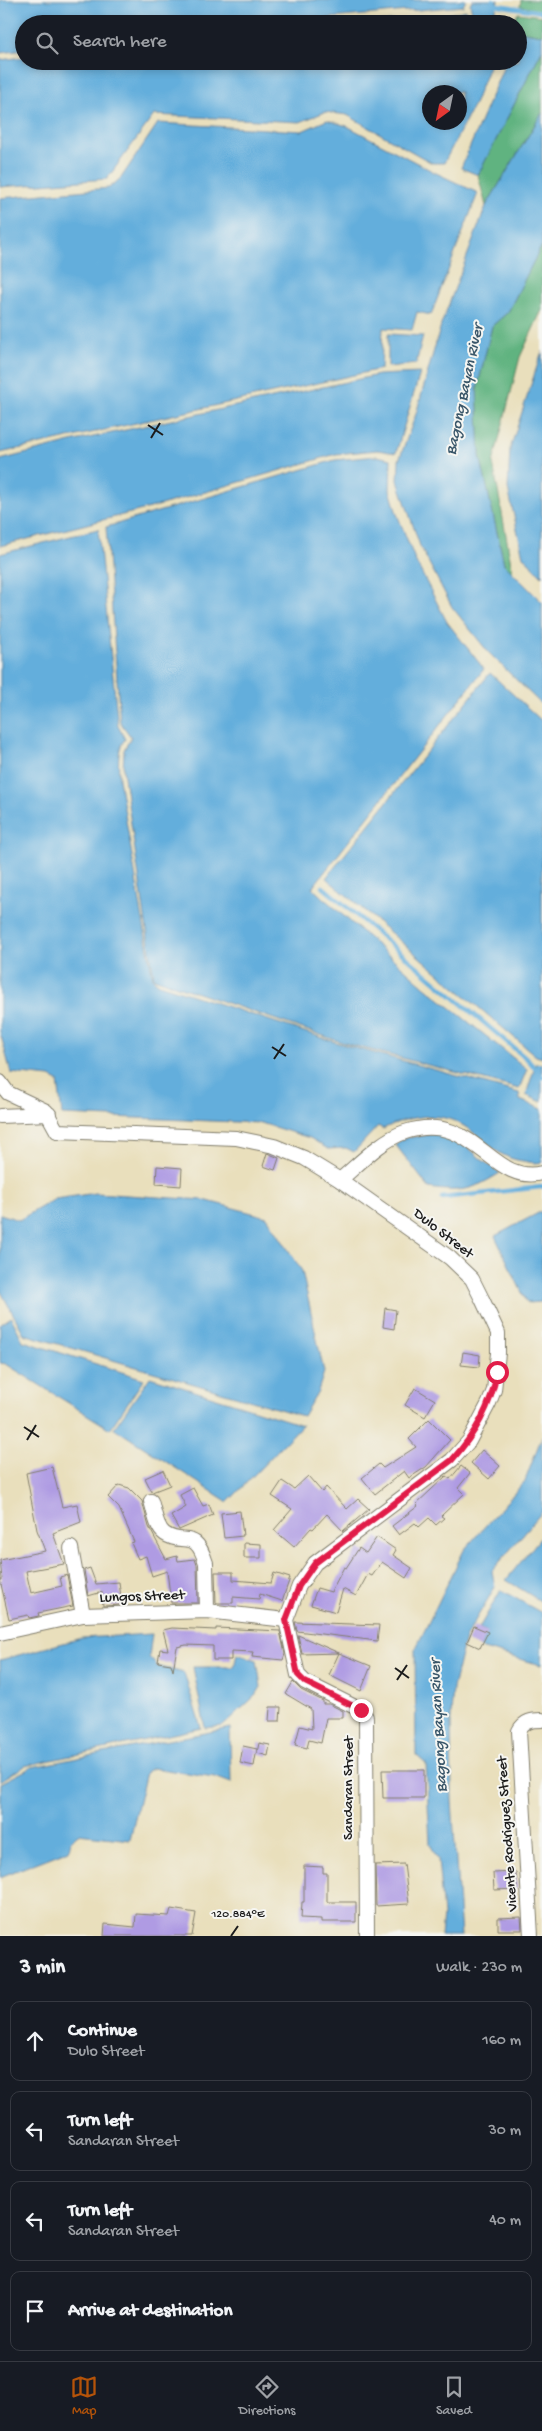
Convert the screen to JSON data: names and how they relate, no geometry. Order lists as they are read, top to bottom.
{
  "streets": {
    "street": [
      "Dulo Street",
      "Lungos Street",
      "Sandaran Street",
      "Vicente Rodriguez Street"
    ]
  },
  "crossings": [
    ["Dulo Street", "Lungos Street"],
    ["Dulo Street", "Sandaran Street"],
    ["Lungos Street", "Sandaran Street"]
  ],
  "water": ["Bagong Bayan River"],
  "north": "bottom left",
  "page": {
    "search": "Search here",
    "heading": ["3 min", "Walk · 230 m"],
    "list": [
      ["Continue", "Dulo Street", "160 m"],
      ["Turn left", "Sandaran Street", "30 m"],
      ["Turn left", "Sandaran Street", "40 m"],
      "Arrive at destination"
    ],
    "nav": ["Map", "Directions", "Saved"]
  },
  "coordinates": ["120.884°E"]
}
